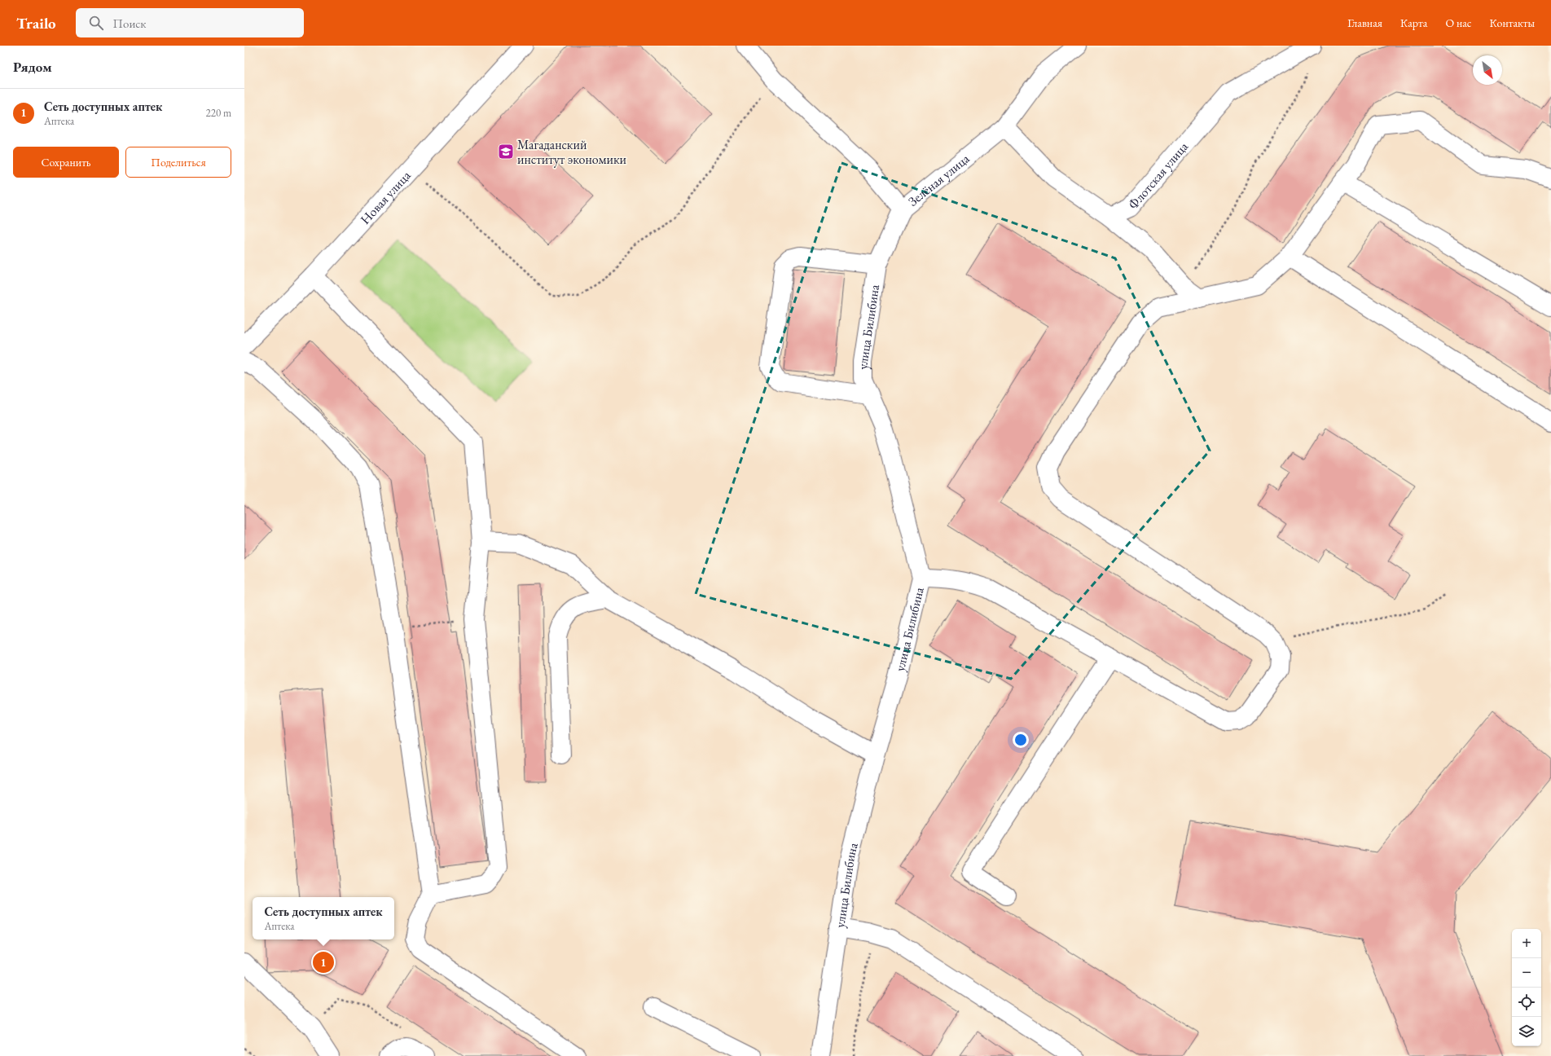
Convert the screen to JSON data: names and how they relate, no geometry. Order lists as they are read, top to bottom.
{
  "streets": {
    "street": [
      "Флотская улица",
      "Зелёная улица",
      "Новая улица",
      "улица Билибина"
    ]
  },
  "crossings": [
    ["Зелёная улица", "улица Билибина"]
  ],
  "places": {
    "school or university": ["Магаданский институт экономики"]
  },
  "north": "bottom right",
  "page": {
    "header": "Trailo",
    "search": "Поиск",
    "nav": [
      "Главная",
      "Карта",
      "О нас",
      "Контакты"
    ],
    "heading": "Рядом",
    "list": [
      {
        "mark": "1",
        "name": "Сеть доступных аптек",
        "note": "Аптека",
        "value": "220 m"
      }
    ],
    "buttons": ["Сохранить", "Поделиться"],
    "popup": ["Сеть доступных аптек", "Аптека"],
    "map_buttons": ["+", "−"],
    "pins": "1"
  }
}
